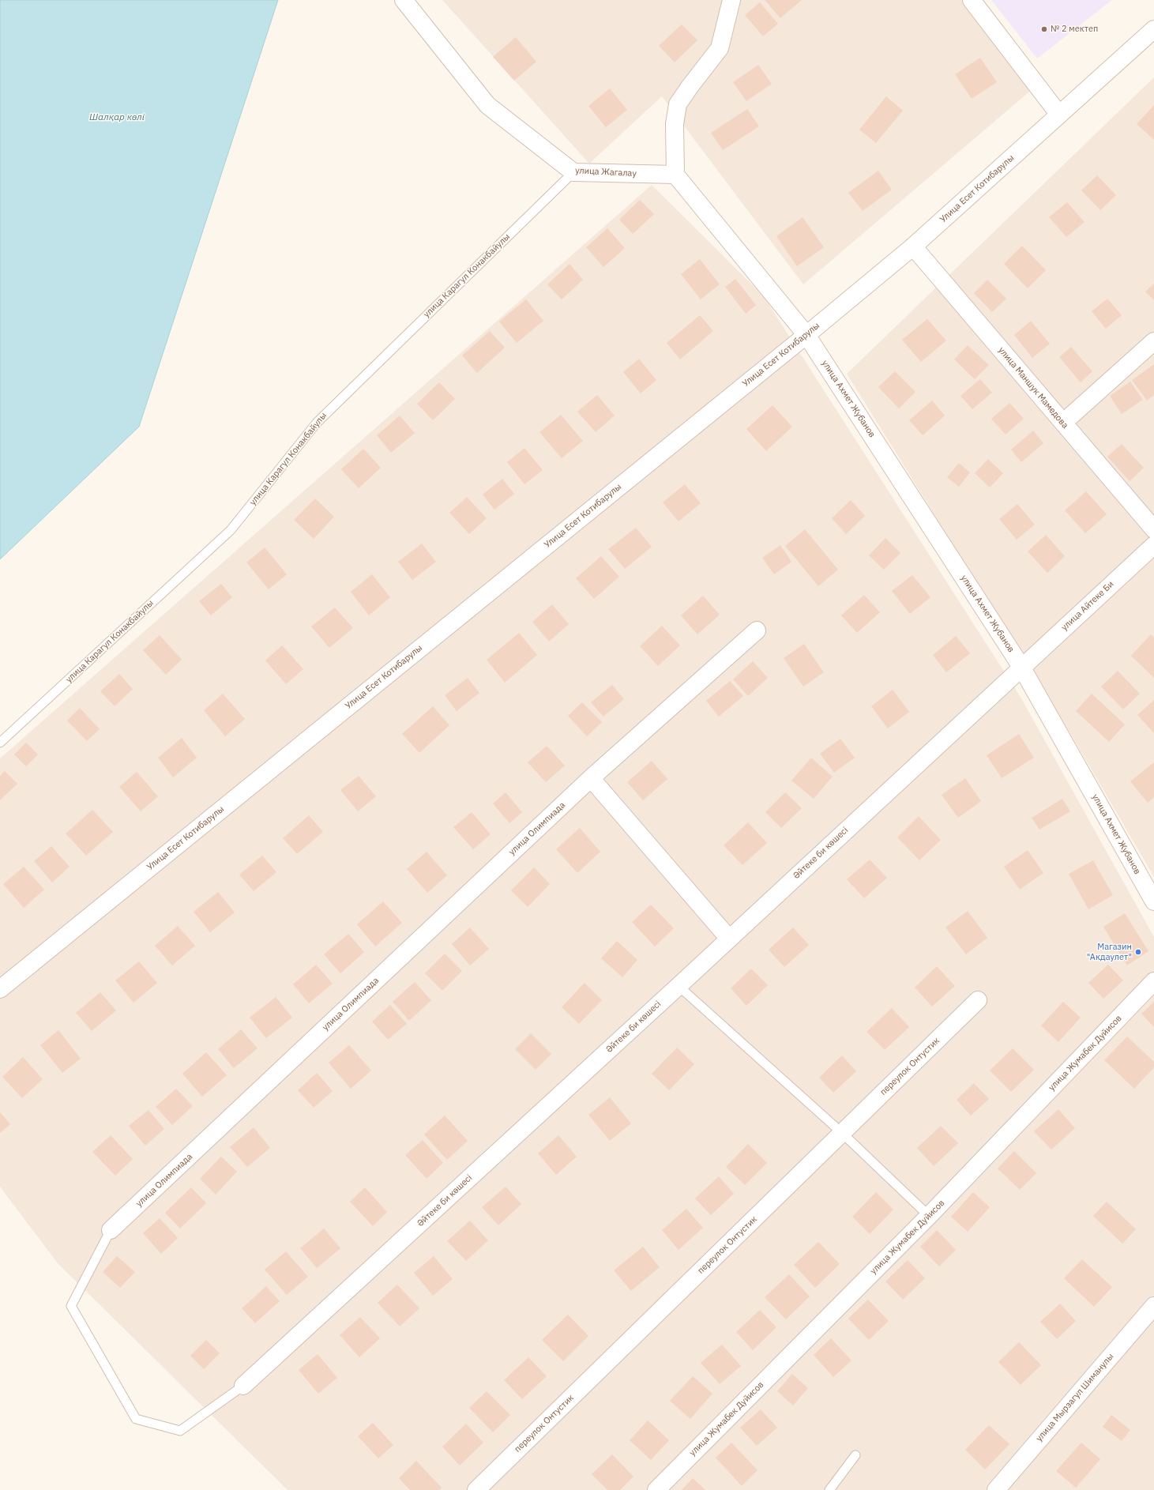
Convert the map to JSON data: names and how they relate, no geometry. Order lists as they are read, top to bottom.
{
  "streets": {
    "street": [
      "улица Жагалау",
      "Улица Есет Котибарулы",
      "улица Маншук Мамедова",
      "улица Ахмет Жубанов",
      "улица Айтеке Би",
      "улица Олимпиада",
      "Әйтеке би көшесі",
      "улица Жумабек Дуйисов",
      "переулок Онтустик",
      "улица Мырзагул Шиманулы"
    ],
    "lane": ["улица Карагул Конакбайулы"]
  },
  "crossings": [
    ["улица Жагалау", "улица Карагул Конакбайулы"],
    ["Улица Есет Котибарулы", "улица Маншук Мамедова"],
    ["Улица Есет Котибарулы", "улица Ахмет Жубанов"],
    ["улица Ахмет Жубанов", "улица Айтеке Би"],
    ["улица Ахмет Жубанов", "Әйтеке би көшесі"],
    ["улица Айтеке Би", "Әйтеке би көшесі"]
  ],
  "water": ["Шалқар көлі"],
  "places": ["№ 2 мектеп", "Магазин \"Акдаулет\""]
}
